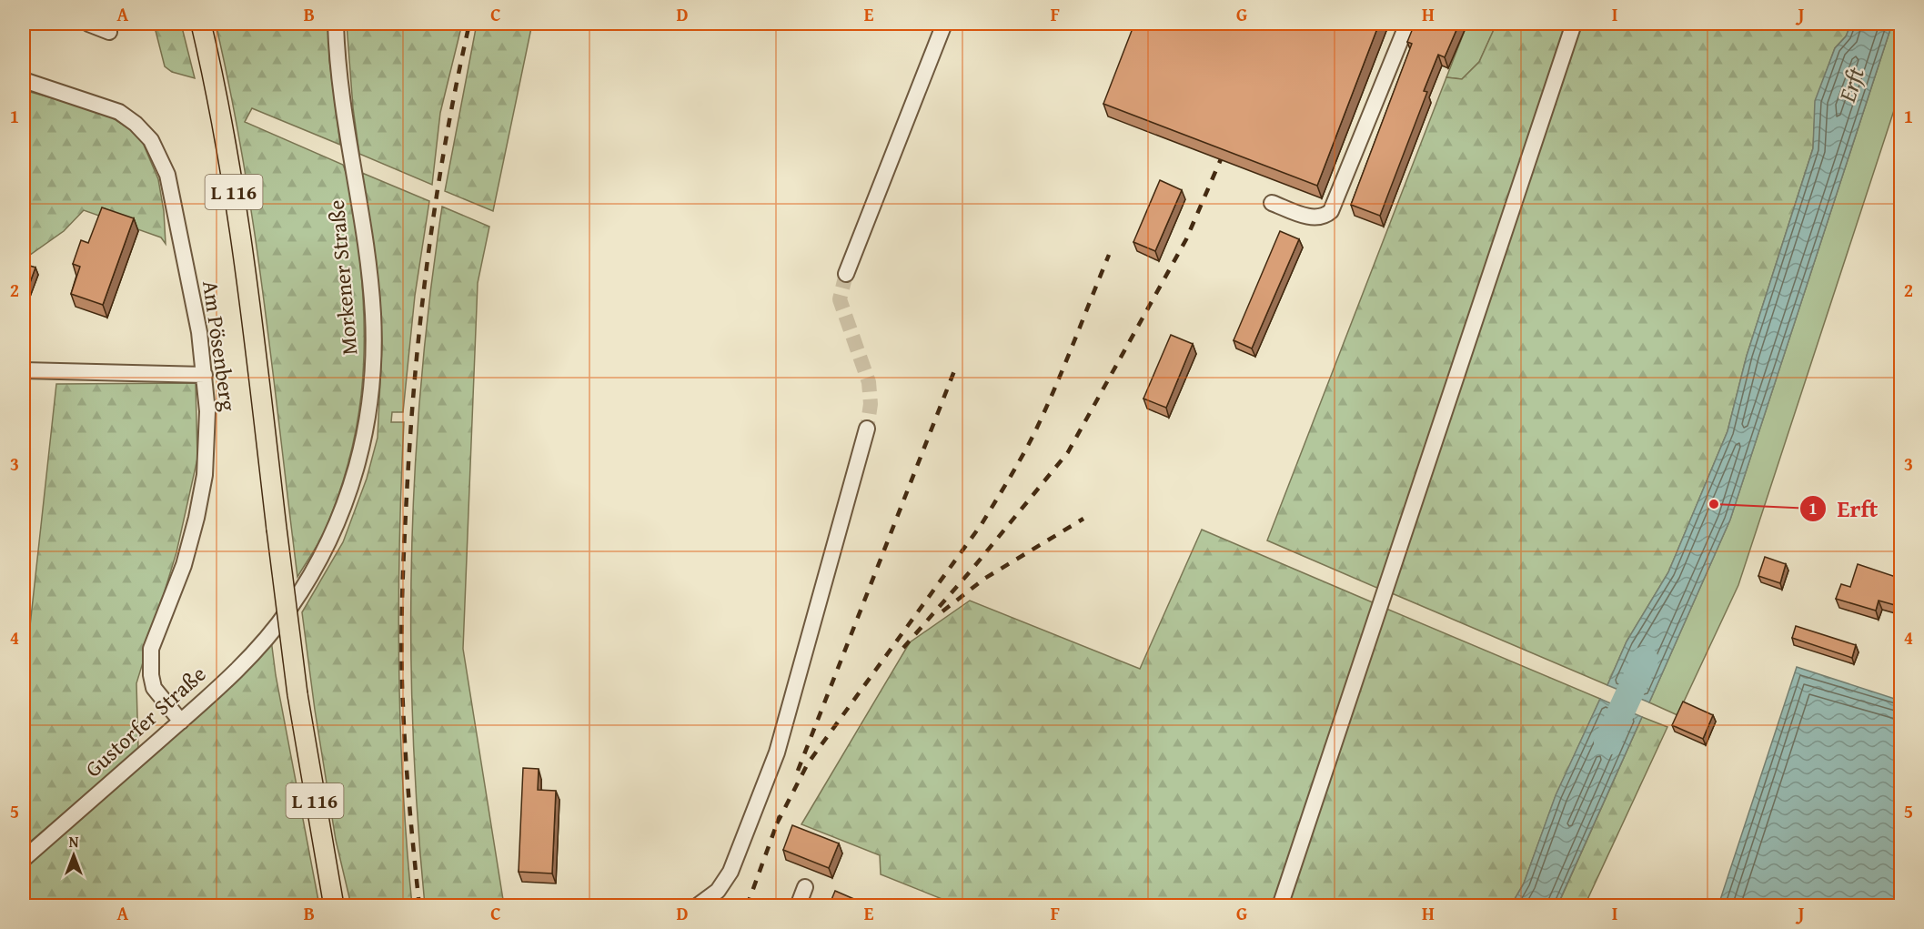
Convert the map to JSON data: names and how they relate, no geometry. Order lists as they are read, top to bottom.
{
  "streets": {
    "main road": ["L 116"],
    "street": ["Morkener Straße", "Am Pösenberg", "Gustorfer Straße"]
  },
  "crossings": [
    ["Morkener Straße", "Gustorfer Straße"],
    ["Am Pösenberg", "Gustorfer Straße"]
  ],
  "water": ["Erft"],
  "places": ["Erft"],
  "north": "top",
  "grid": {
    "columns": [
      "A",
      "B",
      "C",
      "D",
      "E",
      "F",
      "G",
      "H",
      "I",
      "J"
    ],
    "rows": [
      "1",
      "2",
      "3",
      "4",
      "5"
    ]
  }
}
